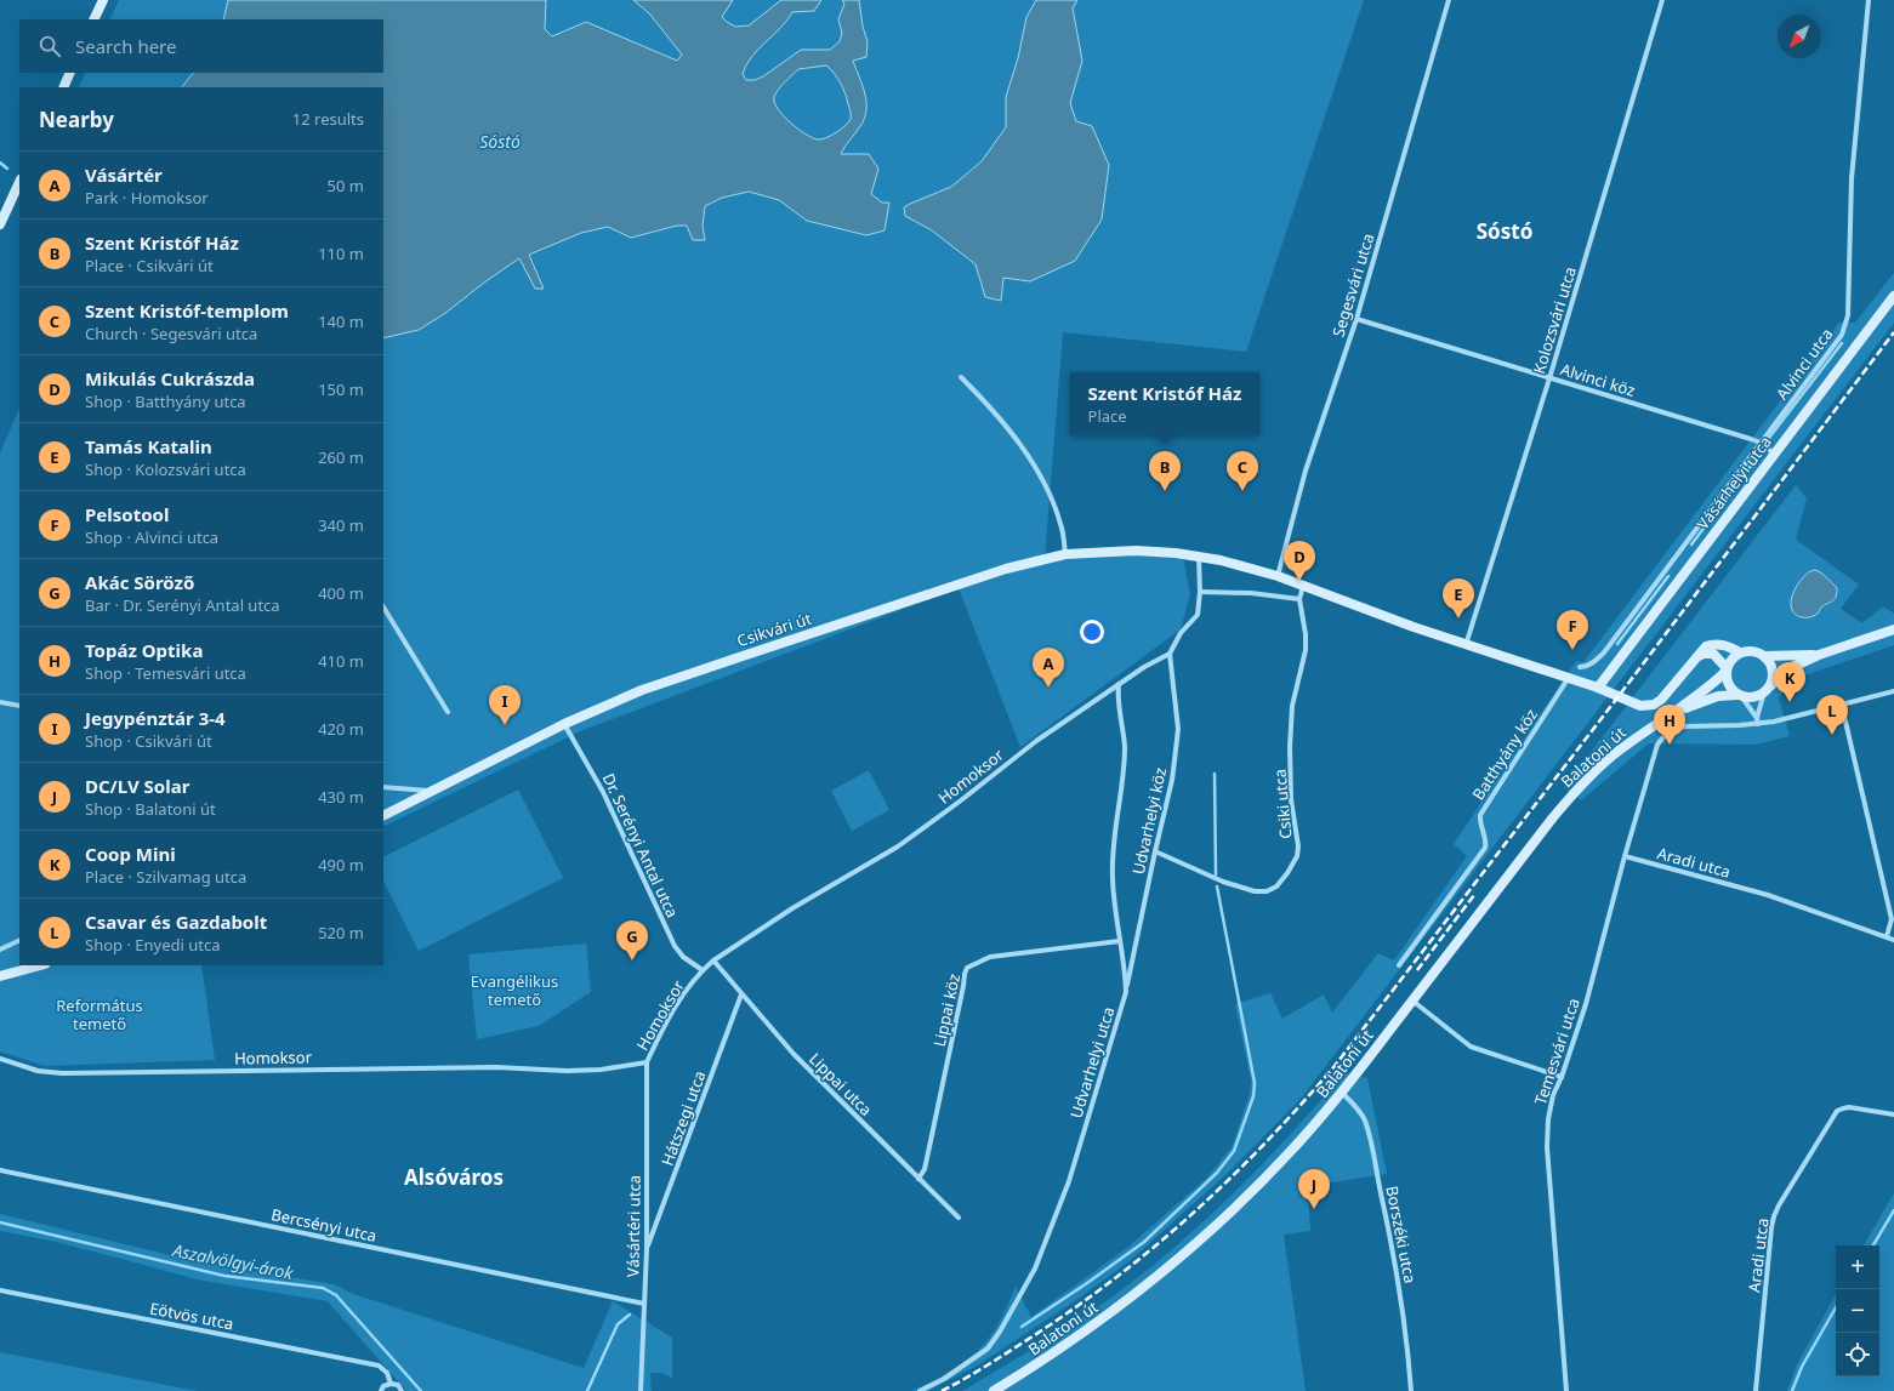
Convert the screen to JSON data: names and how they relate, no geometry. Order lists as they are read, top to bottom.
{
  "streets": {
    "street": [
      "Segesvári utca",
      "Kolozsvári utca",
      "Alvinci utca",
      "Alvinci köz",
      "Vásárhelyi utca",
      "Csikvári út",
      "Batthyány köz",
      "Balatoni út",
      "Homoksor",
      "Csiki utca",
      "Udvarhelyi köz",
      "Dr. Serényi Antal utca",
      "Aradi utca",
      "Lippai köz",
      "Temesvári utca",
      "Udvarhelyi utca",
      "Lippai utca",
      "Hátszegi utca",
      "Bercsényi utca",
      "Vásártéri utca",
      "Borszéki utca",
      "Eötvös utca"
    ]
  },
  "crossings": [
    ["Segesvári utca", "Alvinci köz"],
    ["Segesvári utca", "Csikvári út"],
    ["Kolozsvári utca", "Alvinci köz"],
    ["Kolozsvári utca", "Csikvári út"],
    ["Alvinci utca", "Alvinci köz"],
    ["Alvinci köz", "Vásárhelyi utca"],
    ["Vásárhelyi utca", "Csikvári út"],
    ["Csikvári út", "Batthyány köz"],
    ["Csikvári út", "Balatoni út"],
    ["Csikvári út", "Csiki utca"],
    ["Csikvári út", "Dr. Serényi Antal utca"],
    ["Balatoni út", "Borszéki utca"],
    ["Homoksor", "Udvarhelyi köz"],
    ["Homoksor", "Dr. Serényi Antal utca"],
    ["Homoksor", "Udvarhelyi utca"],
    ["Homoksor", "Lippai utca"],
    ["Homoksor", "Vásártéri utca"],
    ["Csiki utca", "Udvarhelyi köz"],
    ["Udvarhelyi köz", "Udvarhelyi utca"],
    ["Aradi utca", "Temesvári utca"],
    ["Lippai köz", "Udvarhelyi utca"],
    ["Lippai köz", "Lippai utca"],
    ["Lippai utca", "Hátszegi utca"],
    ["Hátszegi utca", "Vásártéri utca"],
    ["Bercsényi utca", "Vásártéri utca"]
  ],
  "districts": ["Sóstó", "Alsóváros"],
  "water": ["Sóstó", "Aszalvölgyi-árok"],
  "parks": ["Evangélikus temető", "Református temető"],
  "north": "bottom left",
  "page": {
    "search": "Search here",
    "heading": ["Nearby", "12 results"],
    "list": [
      {
        "mark": "A",
        "name": "Vásártér",
        "note": "Park · Homoksor",
        "value": "50 m"
      },
      {
        "mark": "B",
        "name": "Szent Kristóf Ház",
        "note": "Place · Csikvári út",
        "value": "110 m"
      },
      {
        "mark": "C",
        "name": "Szent Kristóf-templom",
        "note": "Church · Segesvári utca",
        "value": "140 m"
      },
      {
        "mark": "D",
        "name": "Mikulás Cukrászda",
        "note": "Shop · Batthyány utca",
        "value": "150 m"
      },
      {
        "mark": "E",
        "name": "Tamás Katalin",
        "note": "Shop · Kolozsvári utca",
        "value": "260 m"
      },
      {
        "mark": "F",
        "name": "Pelsotool",
        "note": "Shop · Alvinci utca",
        "value": "340 m"
      },
      {
        "mark": "G",
        "name": "Akác Söröző",
        "note": "Bar · Dr. Serényi Antal utca",
        "value": "400 m"
      },
      {
        "mark": "H",
        "name": "Topáz Optika",
        "note": "Shop · Temesvári utca",
        "value": "410 m"
      },
      {
        "mark": "I",
        "name": "Jegypénztár 3-4",
        "note": "Shop · Csikvári út",
        "value": "420 m"
      },
      {
        "mark": "J",
        "name": "DC/LV Solar",
        "note": "Shop · Balatoni út",
        "value": "430 m"
      },
      {
        "mark": "K",
        "name": "Coop Mini",
        "note": "Place · Szilvamag utca",
        "value": "490 m"
      },
      {
        "mark": "L",
        "name": "Csavar és Gazdabolt",
        "note": "Shop · Enyedi utca",
        "value": "520 m"
      }
    ],
    "popup": ["Szent Kristóf Ház", "Place"],
    "pins": [
      "B",
      "C",
      "D",
      "E",
      "F",
      "A",
      "K",
      "I",
      "L",
      "H",
      "G",
      "J"
    ],
    "map_buttons": ["+", "−"]
  }
}
